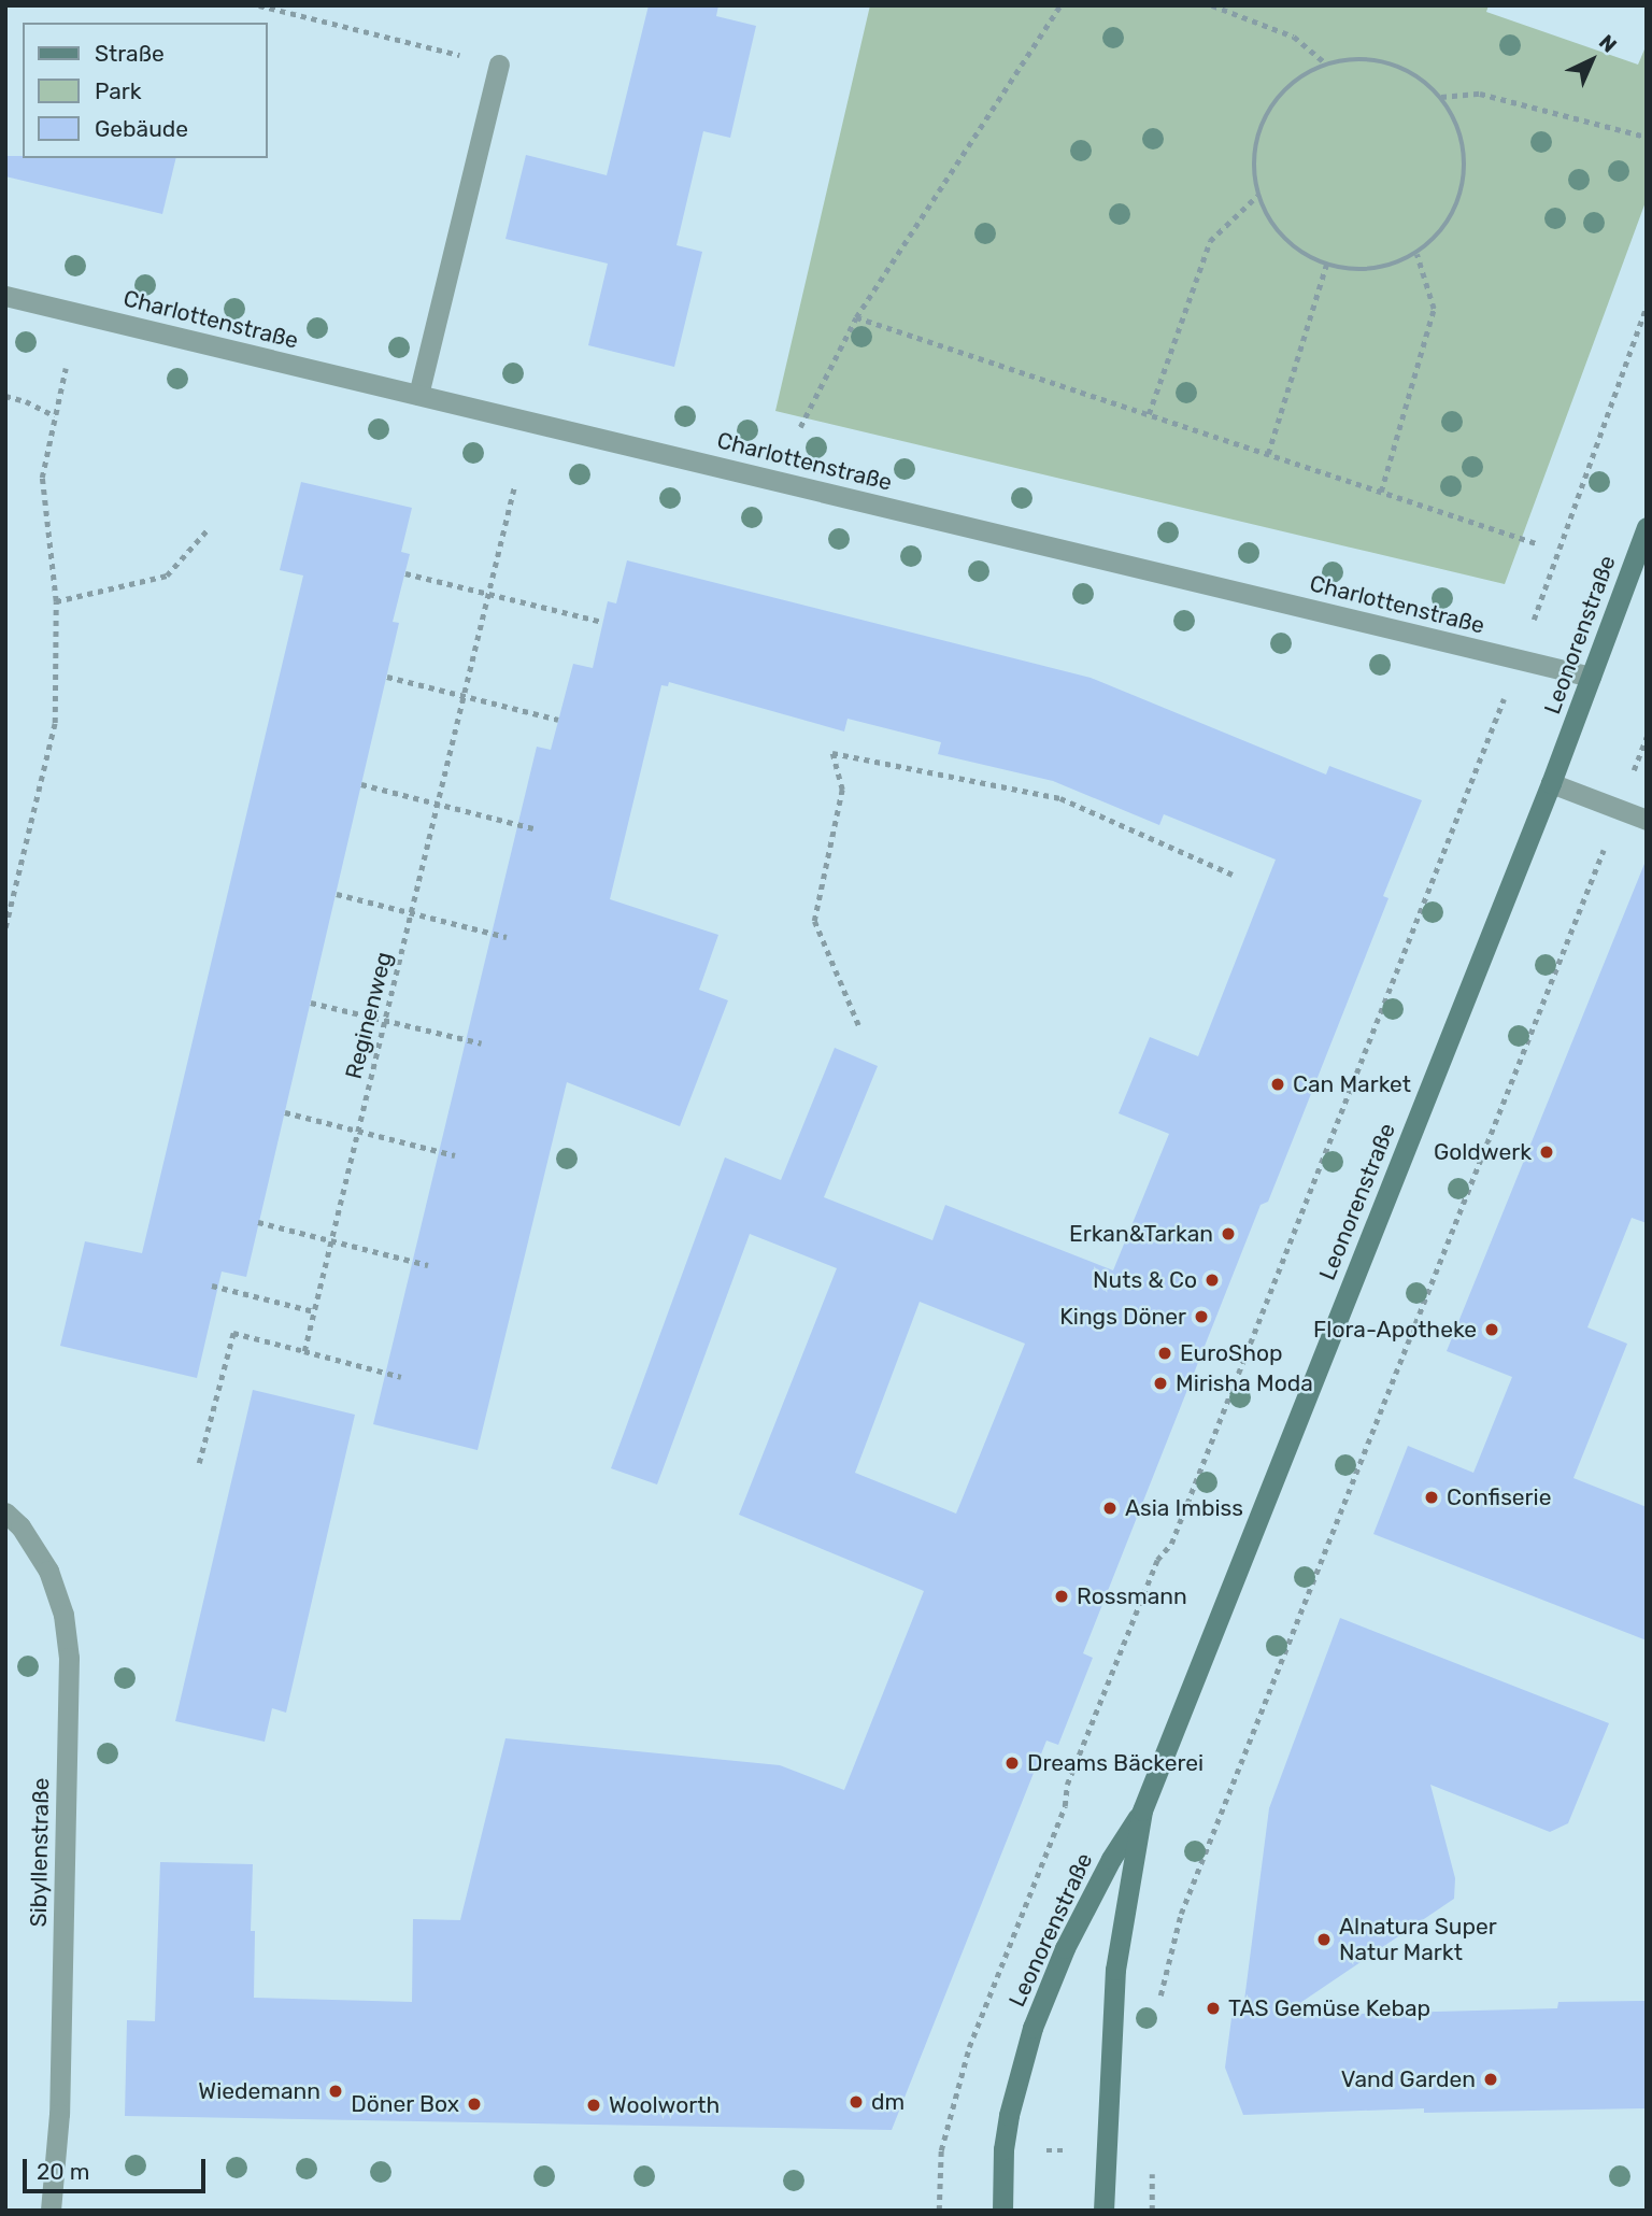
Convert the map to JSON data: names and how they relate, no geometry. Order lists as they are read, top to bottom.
{
  "streets": {
    "main road": ["Leonorenstraße"],
    "street": ["Charlottenstraße", "Sibyllenstraße"],
    "path": ["Reginenweg"]
  },
  "crossings": [
    ["Charlottenstraße", "Leonorenstraße"]
  ],
  "places": [
    "Can Market",
    "Goldwerk",
    "Erkan&Tarkan",
    "Nuts & Co",
    "Kings Döner",
    "Flora-Apotheke",
    "EuroShop",
    "Mirisha Moda",
    "Confiserie",
    "Asia Imbiss",
    "Rossmann",
    "Dreams Bäckerei",
    "Alnatura Super Natur Markt",
    "TAS Gemüse Kebap",
    "Vand Garden",
    "Wiedemann",
    "dm",
    "Döner Box",
    "Woolworth"
  ],
  "legend": ["Straße", "Park", "Gebäude"],
  "scale_bar": "20 m",
  "north": "top right"
}
